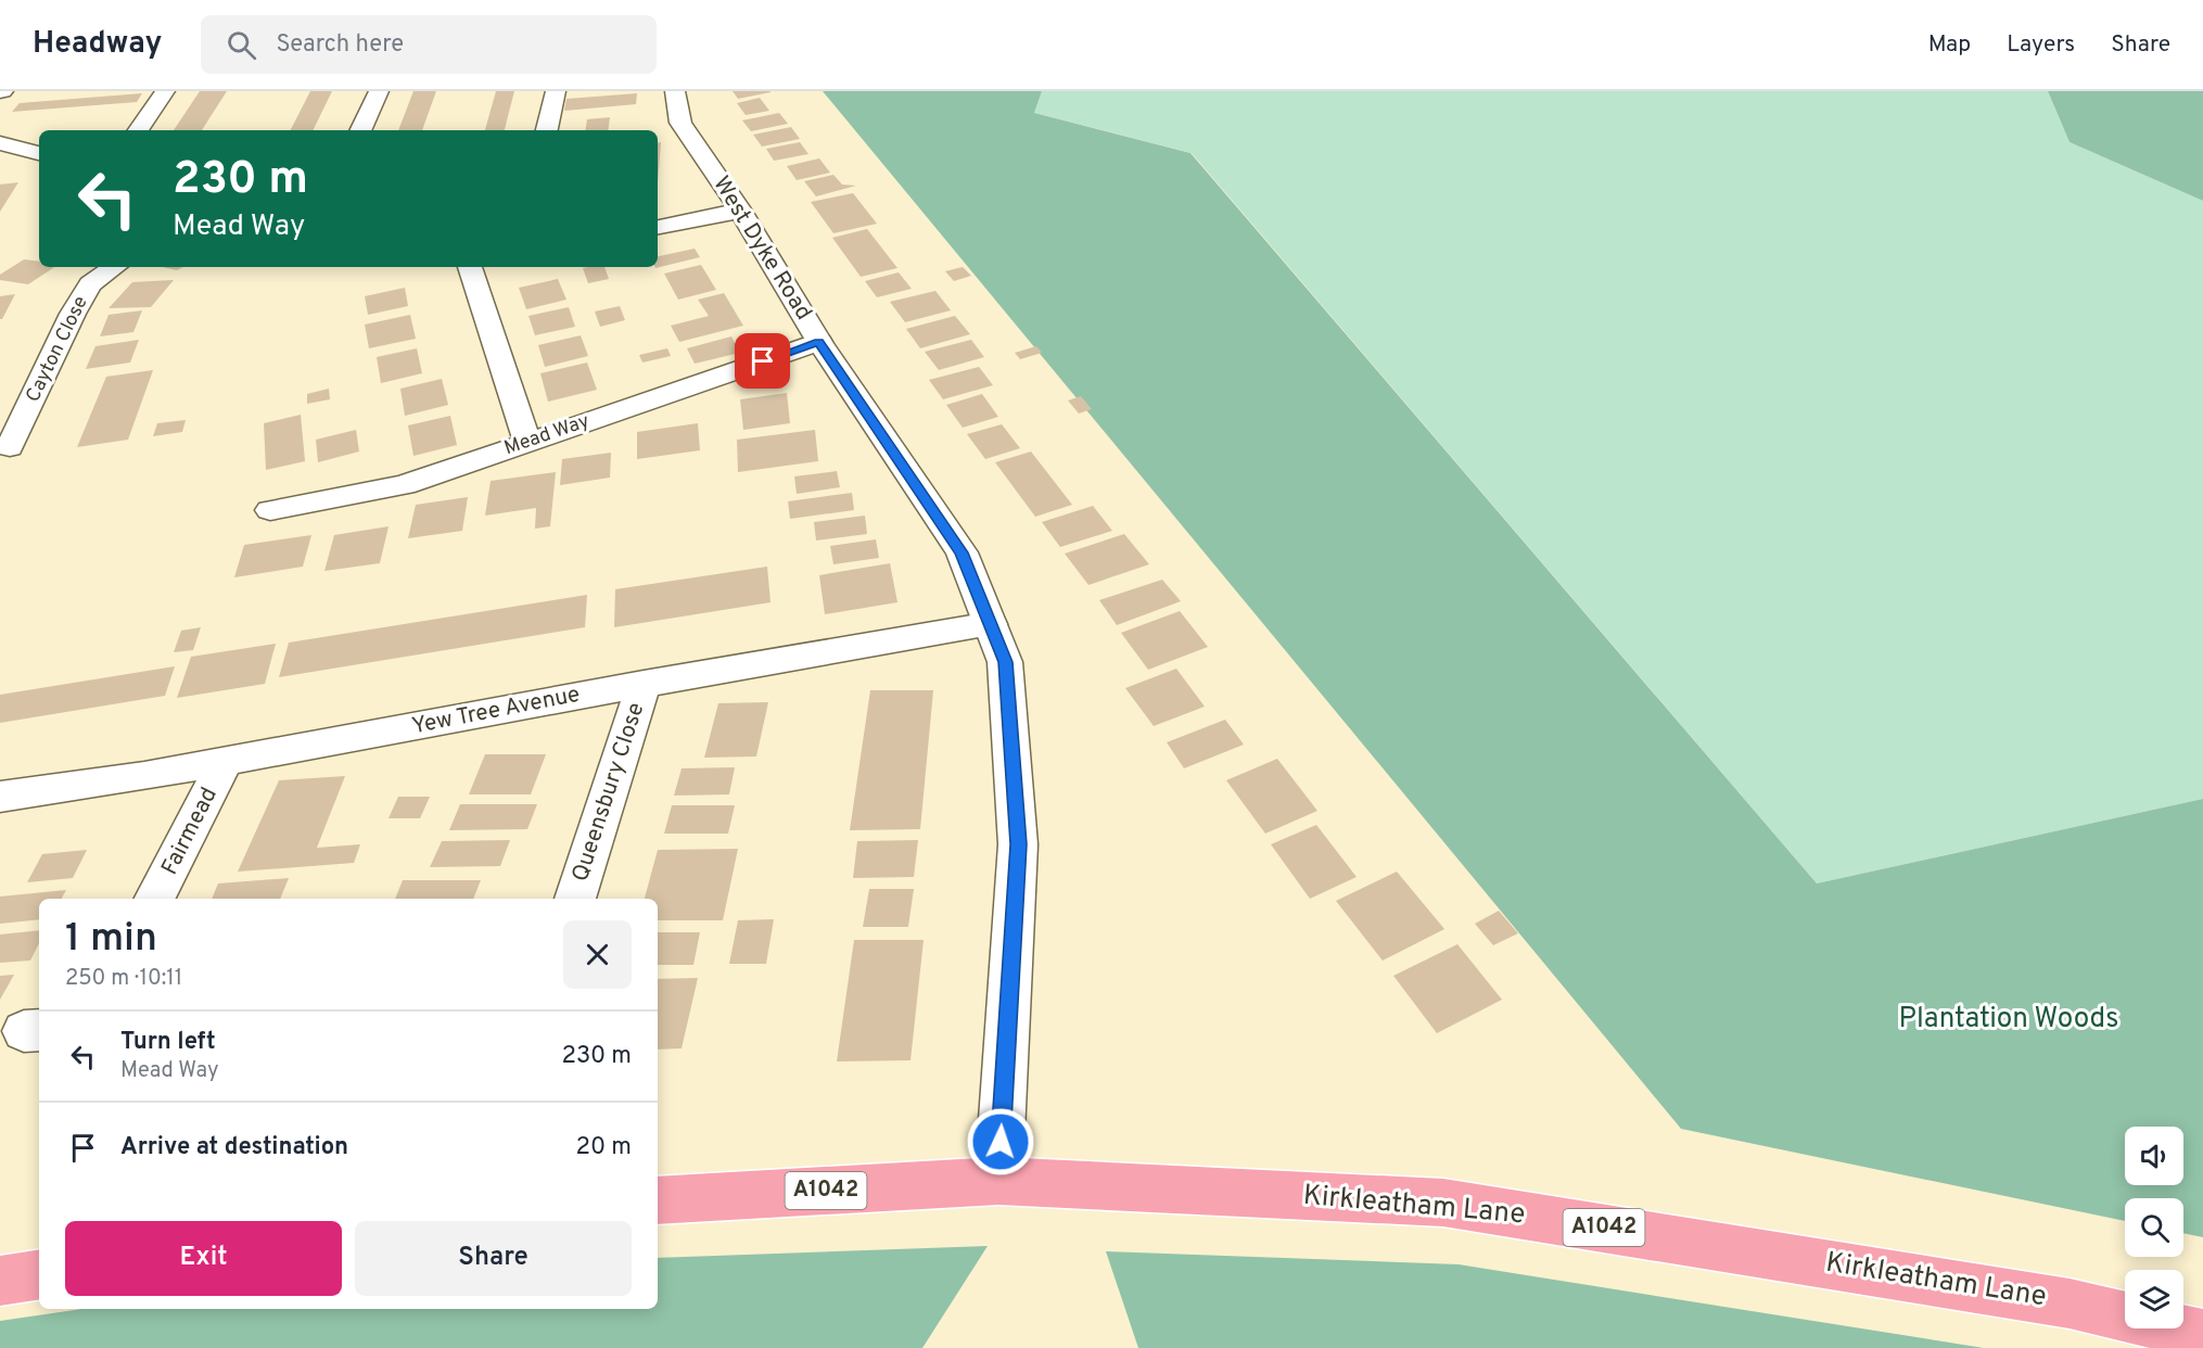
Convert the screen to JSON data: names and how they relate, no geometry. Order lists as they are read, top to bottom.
{
  "streets": {
    "main road": ["A1042", "Kirkleatham Lane"],
    "street": [
      "West Dyke Road",
      "Cayton Close",
      "Mead Way",
      "Yew Tree Avenue",
      "Queensbury Close",
      "Fairmead"
    ]
  },
  "crossings": [
    ["West Dyke Road", "Mead Way"],
    ["West Dyke Road", "Yew Tree Avenue"],
    ["West Dyke Road", "Kirkleatham Lane"],
    ["Yew Tree Avenue", "Queensbury Close"],
    ["Yew Tree Avenue", "Fairmead"]
  ],
  "parks": ["Plantation Woods"],
  "page": {
    "header": "Headway",
    "search": "Search here",
    "nav": ["Map", "Layers", "Share"],
    "turn": ["230 m", "Mead Way"],
    "heading": ["1 min", "250 m · 10:11"],
    "list": [
      {
        "name": "Turn left",
        "note": "Mead Way",
        "value": "230 m"
      },
      {
        "name": "Arrive at destination",
        "value": "20 m"
      }
    ],
    "buttons": ["Exit", "Share"]
  }
}
